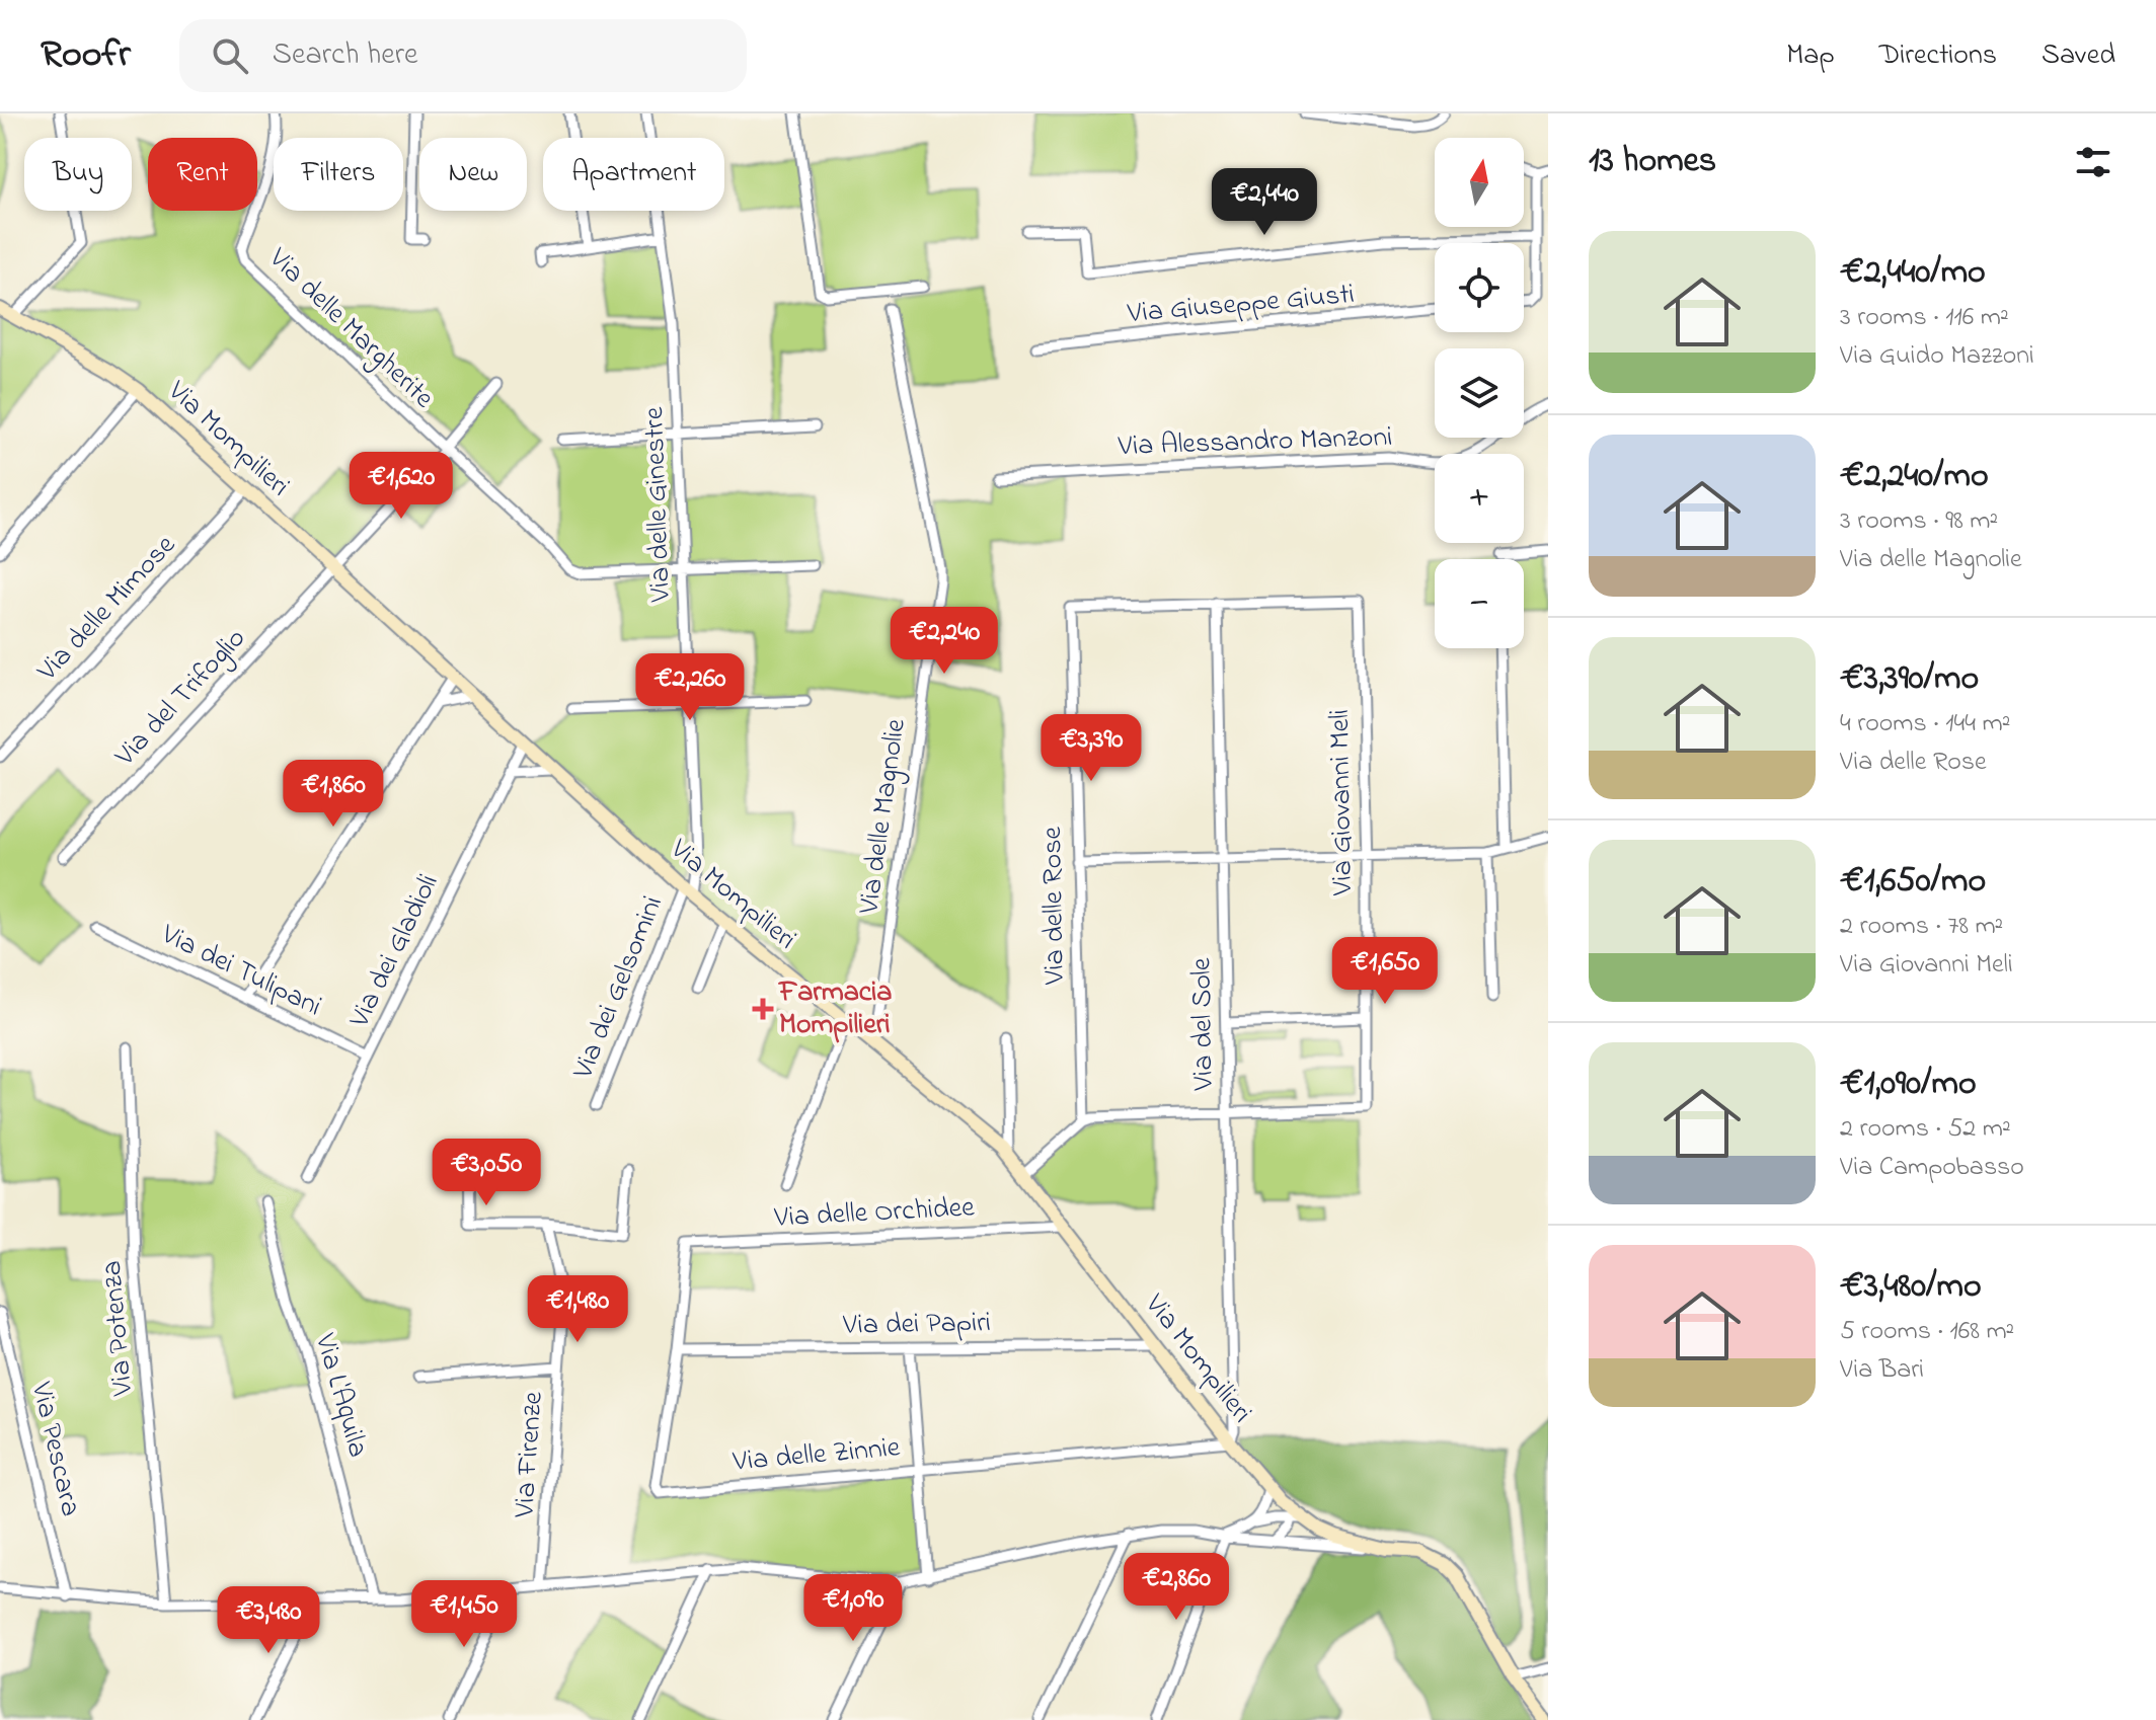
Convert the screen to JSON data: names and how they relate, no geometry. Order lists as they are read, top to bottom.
{
  "streets": {
    "street": [
      "Via Giuseppe Giusti",
      "Via delle Margherite",
      "Via Mompilieri",
      "Via Alessandro Manzoni",
      "Via delle Ginestre",
      "Via delle Mimose",
      "Via del Trifoglio",
      "Via Giovanni Meli",
      "Via delle Magnolie",
      "Via delle Rose",
      "Via dei Gladioli",
      "Via dei Tulipani",
      "Via dei Gelsomini",
      "Via del Sole",
      "Via delle Orchidee",
      "Via dei Papiri",
      "Via Potenza",
      "Via L'Aquila",
      "Via Pescara",
      "Via Firenze",
      "Via delle Zinnie"
    ]
  },
  "crossings": [
    ["Via delle Margherite", "Via delle Ginestre"],
    ["Via delle Margherite", "Via del Trifoglio"],
    ["Via Mompilieri", "Via delle Ginestre"],
    ["Via Mompilieri", "Via delle Mimose"],
    ["Via Mompilieri", "Via del Trifoglio"],
    ["Via Mompilieri", "Via delle Magnolie"],
    ["Via Mompilieri", "Via dei Gladioli"],
    ["Via Mompilieri", "Via dei Gelsomini"],
    ["Via Mompilieri", "Via del Sole"],
    ["Via Mompilieri", "Via delle Orchidee"],
    ["Via Mompilieri", "Via dei Papiri"],
    ["Via Mompilieri", "Via delle Zinnie"],
    ["Via delle Ginestre", "Via dei Gelsomini"],
    ["Via Giovanni Meli", "Via delle Rose"],
    ["Via Giovanni Meli", "Via del Sole"],
    ["Via delle Rose", "Via del Sole"],
    ["Via dei Gladioli", "Via dei Tulipani"],
    ["Via del Sole", "Via delle Zinnie"],
    ["Via delle Orchidee", "Via delle Zinnie"],
    ["Via dei Papiri", "Via delle Zinnie"]
  ],
  "places": {
    "health": ["Farmacia Mompilieri"]
  },
  "north": "top",
  "page": {
    "header": "Roofr",
    "search": "Search here",
    "nav": ["Map", "Directions", "Saved"],
    "heading": "13 homes",
    "map_buttons": ["+", "−"],
    "chip": [
      "Buy",
      "Rent",
      "Filters",
      "New",
      "Apartment"
    ],
    "price": [
      "€2,440",
      "€1,620",
      "€2,240",
      "€2,260",
      "€3,390",
      "€1,860",
      "€1,650",
      "€3,050",
      "€1,480",
      "€2,860",
      "€1,090",
      "€1,450",
      "€3,480"
    ],
    "list": [
      {
        "name": "€2,440/mo",
        "note": "3 rooms · 116 m² · Via Guido Mazzoni"
      },
      {
        "name": "€2,240/mo",
        "note": "3 rooms · 98 m² · Via delle Magnolie"
      },
      {
        "name": "€3,390/mo",
        "note": "4 rooms · 144 m² · Via delle Rose"
      },
      {
        "name": "€1,650/mo",
        "note": "2 rooms · 78 m² · Via Giovanni Meli"
      },
      {
        "name": "€1,090/mo",
        "note": "2 rooms · 52 m² · Via Campobasso"
      },
      {
        "name": "€3,480/mo",
        "note": "5 rooms · 168 m² · Via Bari"
      }
    ]
  }
}
